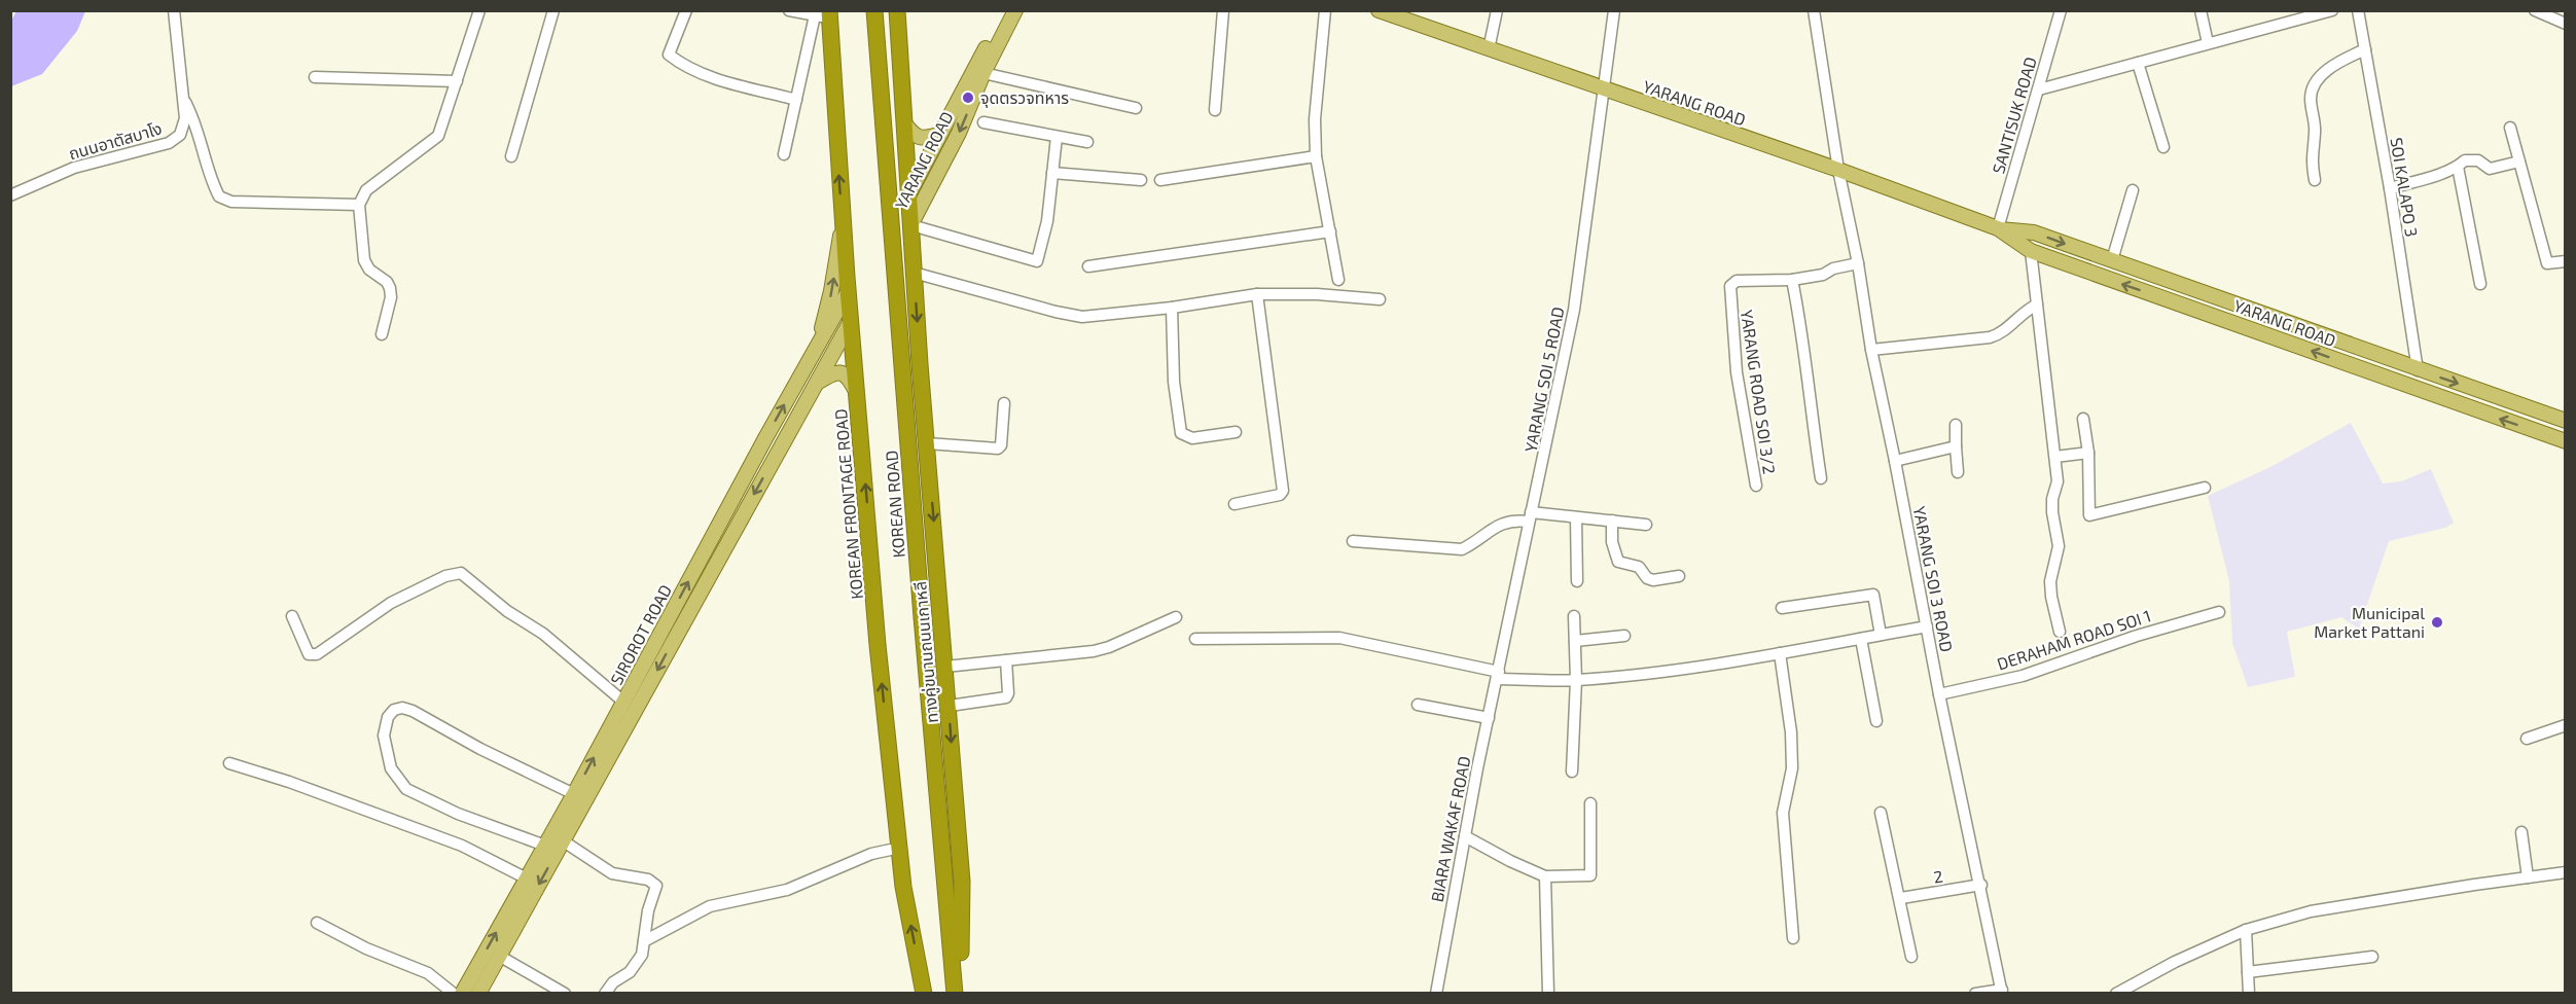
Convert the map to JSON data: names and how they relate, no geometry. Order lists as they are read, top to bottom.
{
  "streets": {
    "highway": ["KOREAN FRONTAGE ROAD", "KOREAN ROAD", "ทางคู่ขนานถนนเกาหลี"],
    "main road": ["YARANG ROAD", "SIROROT ROAD"],
    "street": [
      "SANTISUK ROAD",
      "ถนนอาตัสบาโง",
      "SOI KALAPO 3",
      "YARANG SOI 5 ROAD",
      "YARANG ROAD SOI 3/2",
      "YARANG SOI 3 ROAD",
      "DERAHAM ROAD SOI 1",
      "BIARA WAKAF ROAD",
      "2"
    ]
  },
  "crossings": [
    ["YARANG ROAD", "SANTISUK ROAD"],
    ["YARANG ROAD", "SOI KALAPO 3"],
    ["YARANG ROAD", "YARANG SOI 5 ROAD"],
    ["YARANG ROAD", "YARANG SOI 3 ROAD"],
    ["YARANG ROAD", "ทางคู่ขนานถนนเกาหลี"],
    ["YARANG SOI 5 ROAD", "BIARA WAKAF ROAD"],
    ["YARANG ROAD SOI 3/2", "YARANG SOI 3 ROAD"],
    ["KOREAN FRONTAGE ROAD", "SIROROT ROAD"],
    ["YARANG SOI 3 ROAD", "DERAHAM ROAD SOI 1"],
    ["YARANG SOI 3 ROAD", "2"]
  ],
  "one_way": ["KOREAN FRONTAGE ROAD", "ทางคู่ขนานถนนเกาหลี"],
  "places": ["จุดตรวจทหาร", "Municipal Market Pattani"]
}
